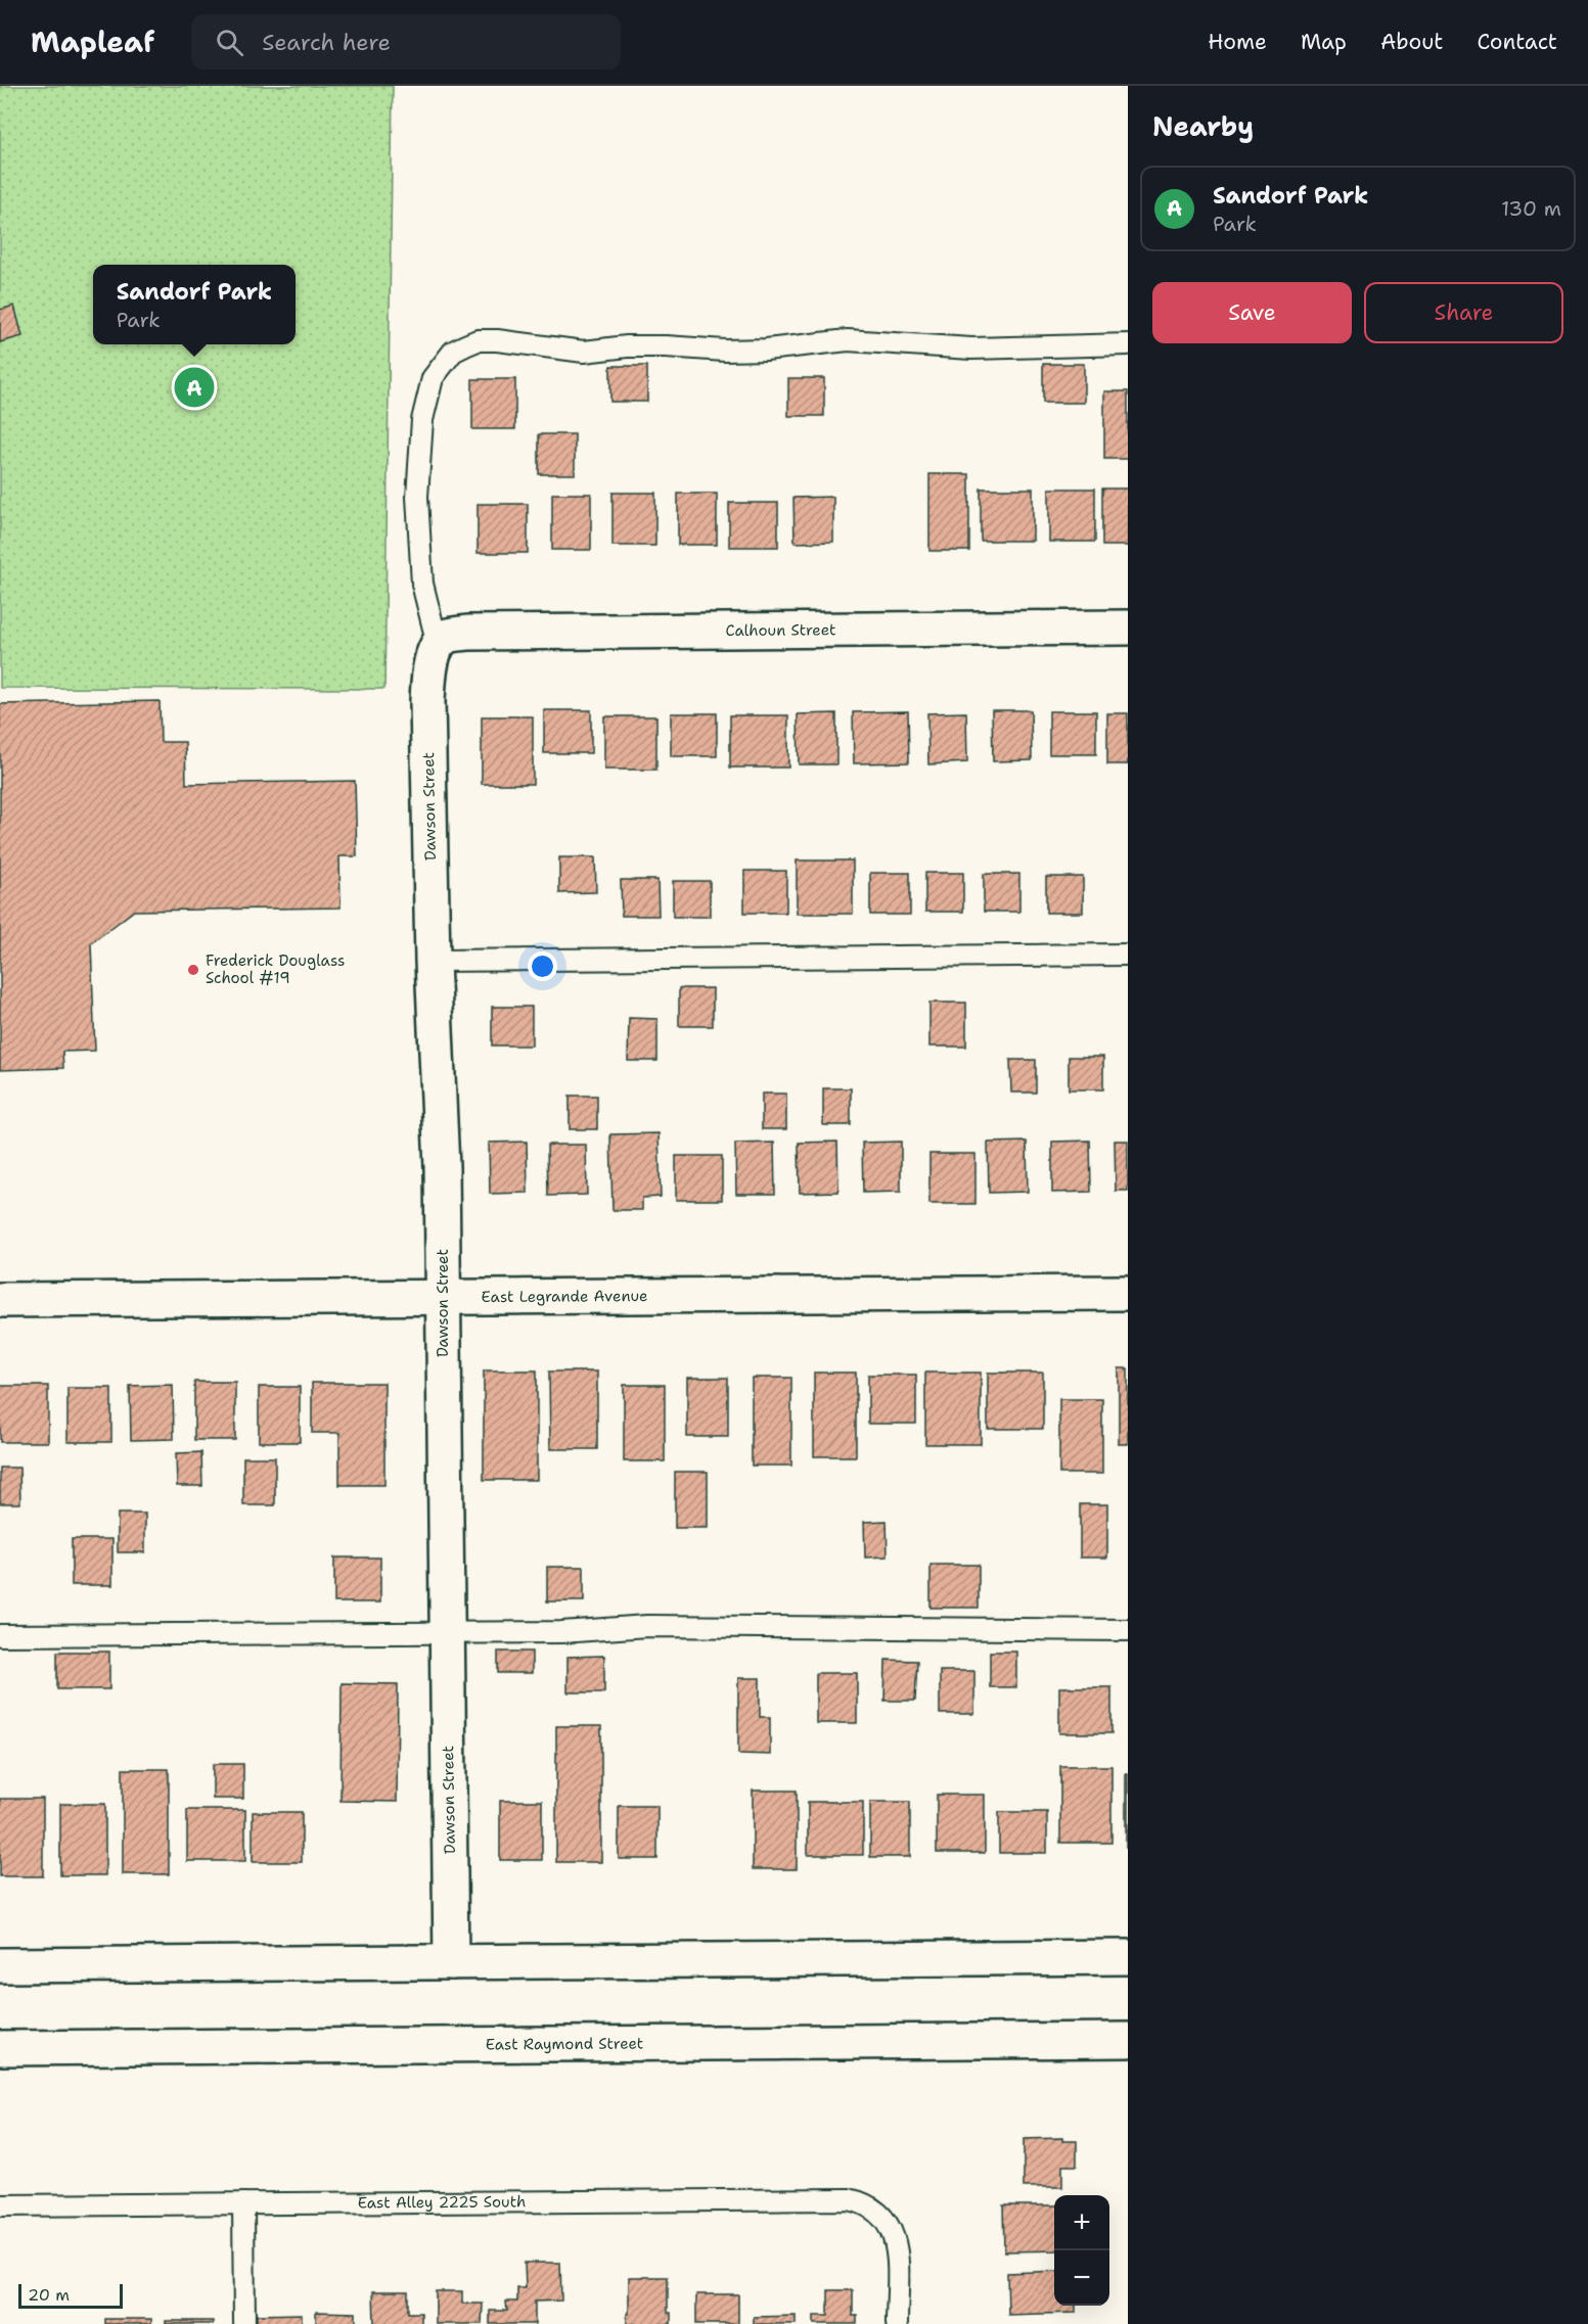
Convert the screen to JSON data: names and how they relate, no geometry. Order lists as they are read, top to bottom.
{
  "streets": {
    "street": [
      "Calhoun Street",
      "Dawson Street",
      "East Legrande Avenue",
      "East Raymond Street"
    ],
    "lane": ["East Alley 2225 South"]
  },
  "crossings": [
    ["Calhoun Street", "Dawson Street"],
    ["Dawson Street", "East Legrande Avenue"]
  ],
  "places": ["Frederick Douglass School #19"],
  "scale_bar": "20 m",
  "page": {
    "header": "Mapleaf",
    "search": "Search here",
    "nav": [
      "Home",
      "Map",
      "About",
      "Contact"
    ],
    "heading": "Nearby",
    "list": [
      {
        "mark": "A",
        "name": "Sandorf Park",
        "note": "Park",
        "value": "130 m"
      }
    ],
    "buttons": ["Save", "Share"],
    "popup": ["Sandorf Park", "Park"],
    "pins": "A",
    "map_buttons": ["+", "−"],
    "scale": "20 m"
  }
}
